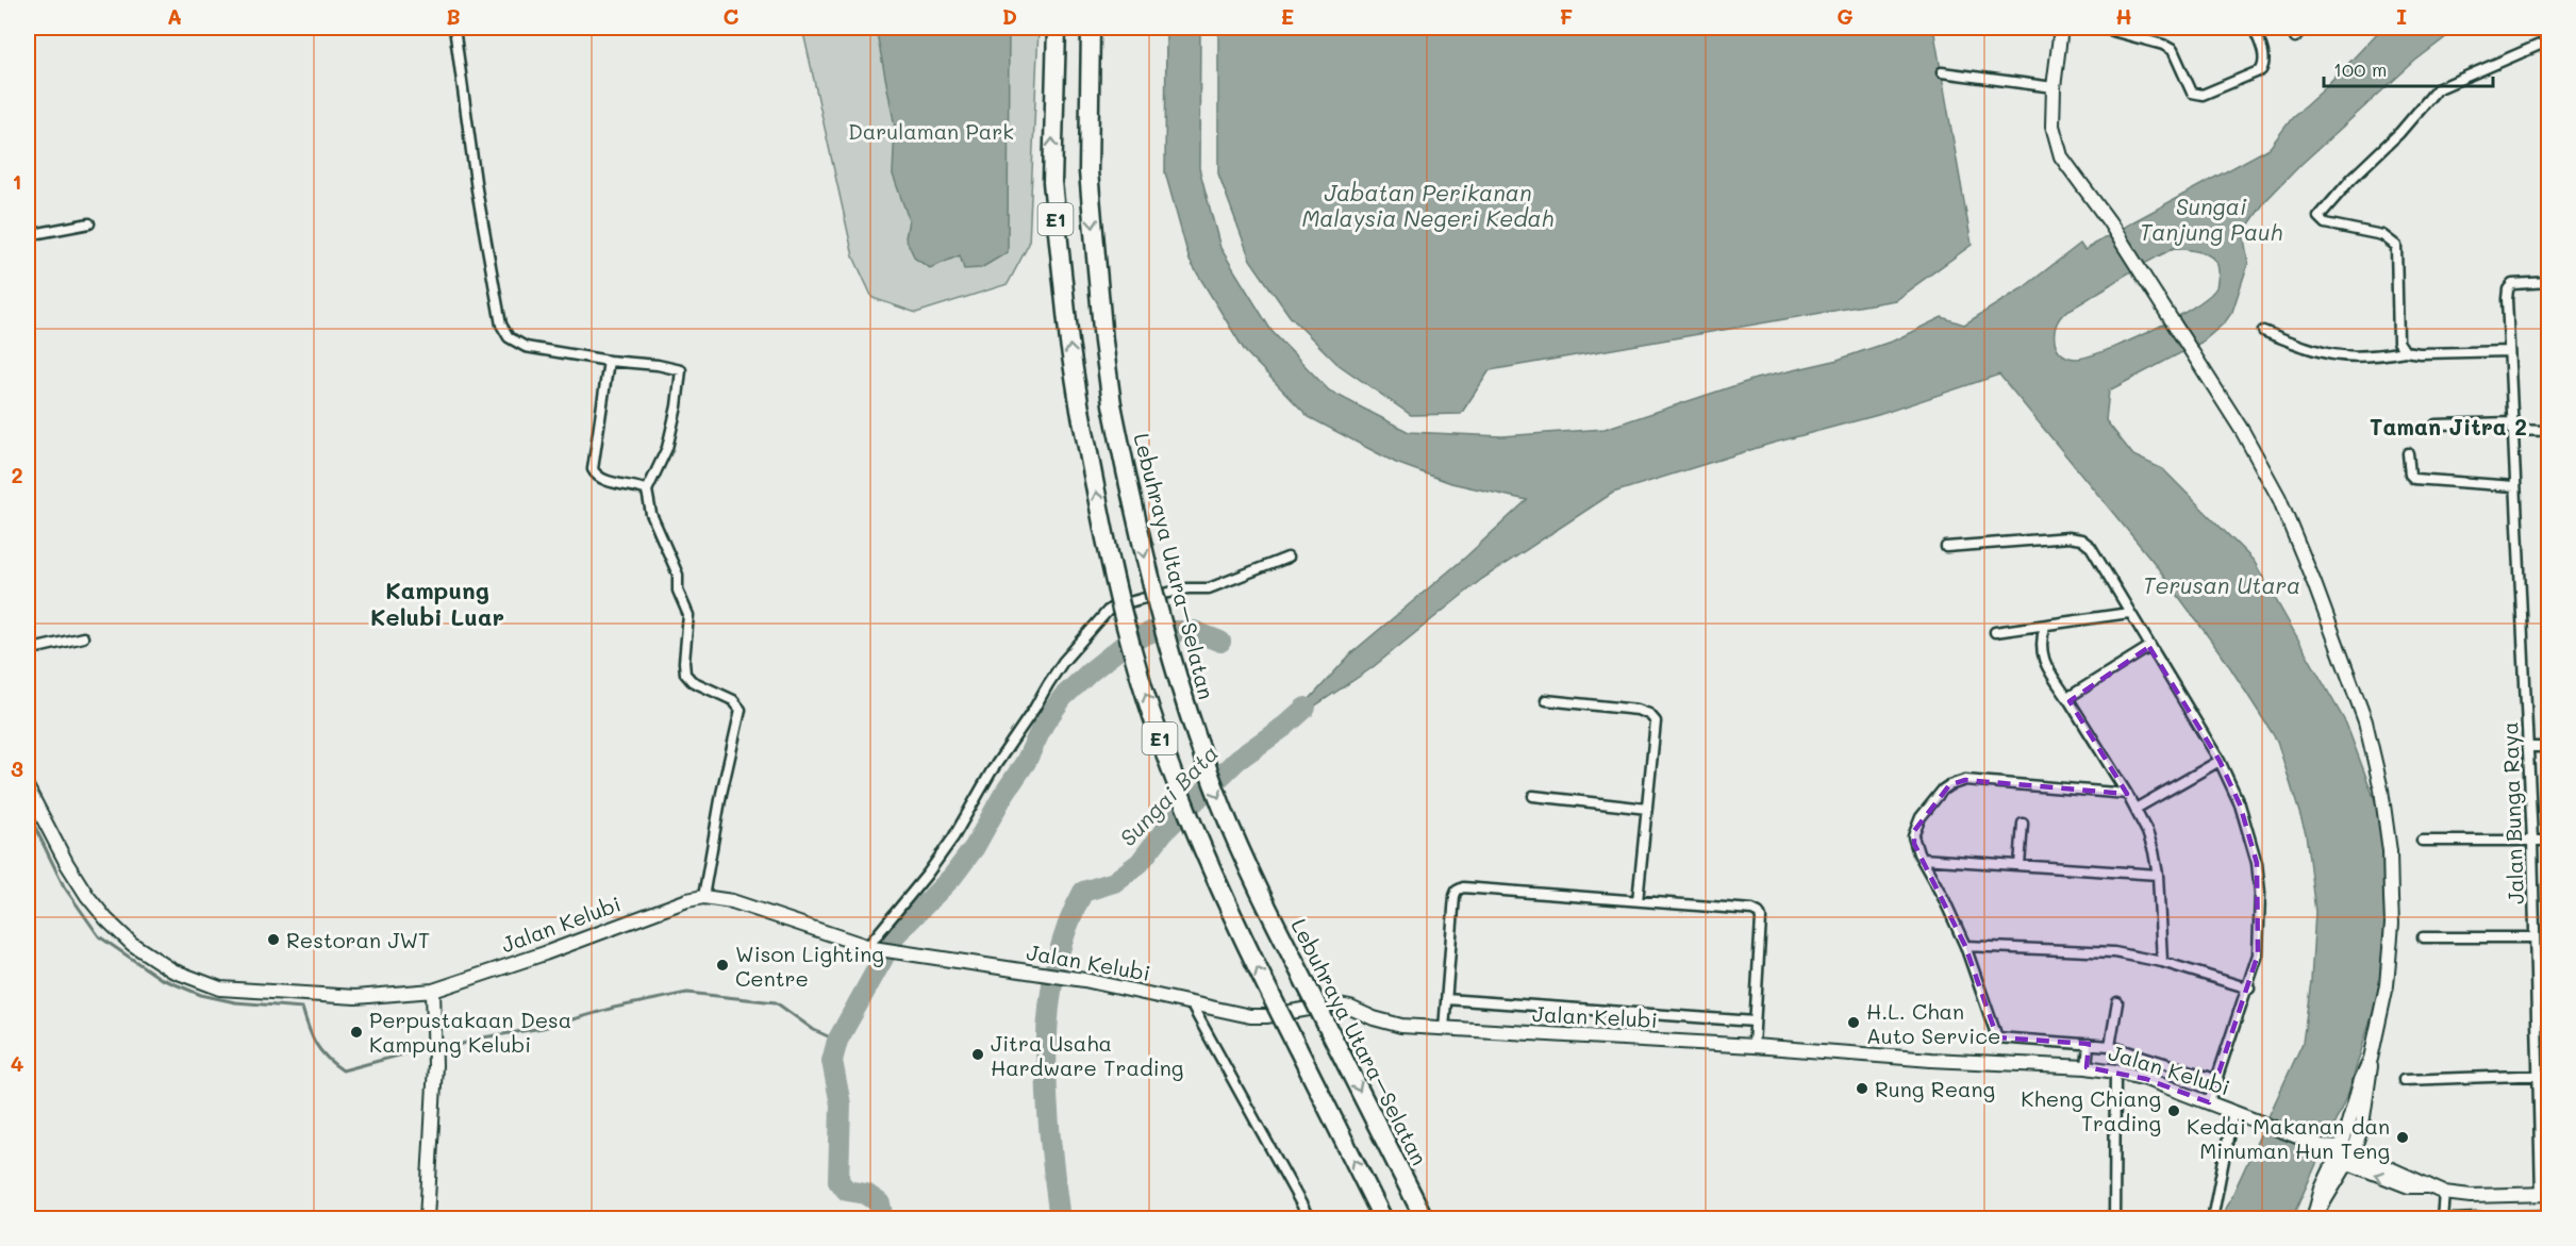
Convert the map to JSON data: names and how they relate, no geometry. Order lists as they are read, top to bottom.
{
  "streets": {
    "highway": ["E1", "Lebuhraya Utara–Selatan"],
    "main road": ["Jalan Kelubi"],
    "street": ["Jalan Bunga Raya"]
  },
  "crossings": [
    ["Jalan Bunga Raya", "Jalan Kelubi"]
  ],
  "districts": ["Taman Jitra 2", "Kampung Kelubi Luar"],
  "water": [
    "Jabatan Perikanan Malaysia Negeri Kedah",
    "Sungai Tanjung Pauh",
    "Terusan Utara",
    "Sungai Bata"
  ],
  "parks": ["Darulaman Park"],
  "places": [
    "Restoran JWT",
    "Wison Lighting Centre",
    "H.L. Chan Auto Service",
    "Perpustakaan Desa Kampung Kelubi",
    "Jitra Usaha Hardware Trading",
    "Rung Reang",
    "Kheng Chiang Trading",
    "Kedai Makanan dan Minuman Hun Teng"
  ],
  "scale_bar": "100 m",
  "grid": {
    "columns": [
      "A",
      "B",
      "C",
      "D",
      "E",
      "F",
      "G",
      "H",
      "I"
    ],
    "rows": [
      "1",
      "2",
      "3",
      "4"
    ]
  }
}
